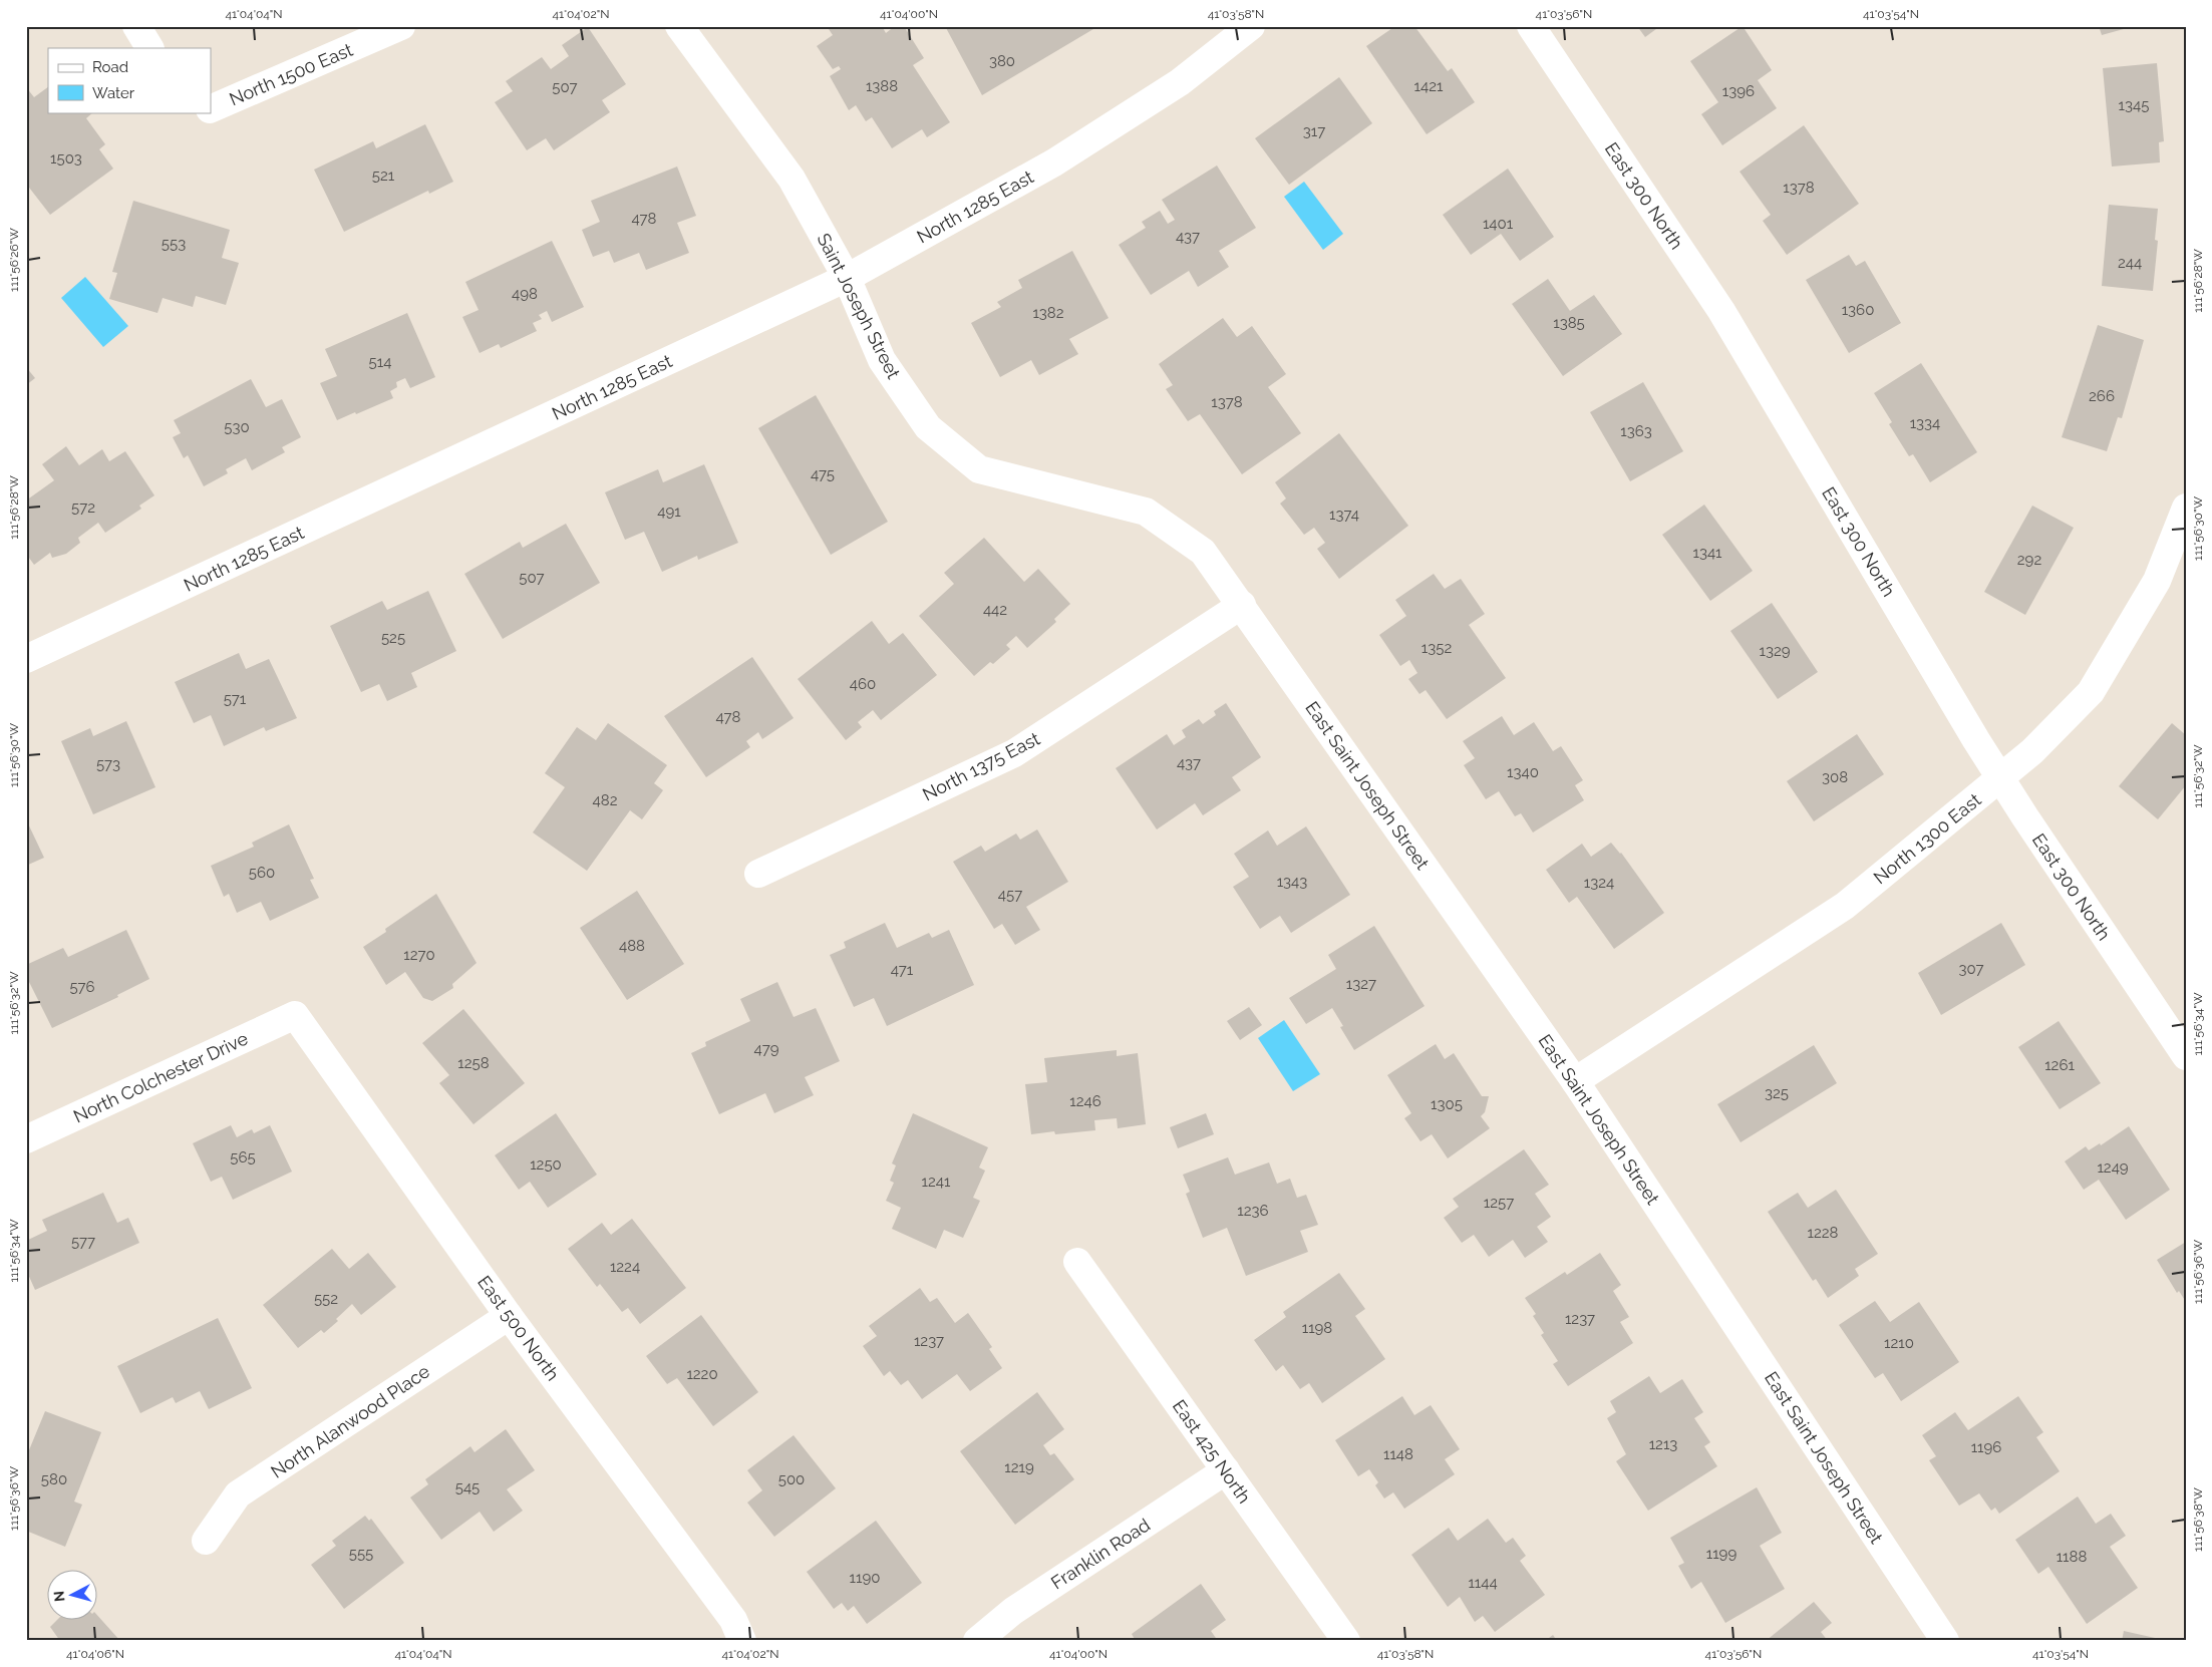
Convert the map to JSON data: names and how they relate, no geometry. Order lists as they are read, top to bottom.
{
  "streets": {
    "street": [
      "North 1500 East",
      "East 300 North",
      "North 1285 East",
      "Saint Joseph Street",
      "North 1375 East",
      "East Saint Joseph Street",
      "North 1300 East",
      "North Colchester Drive",
      "East 500 North",
      "North Alanwood Place",
      "East 425 North",
      "Franklin Road"
    ]
  },
  "crossings": [
    ["East 300 North", "North 1300 East"],
    ["North 1285 East", "Saint Joseph Street"],
    ["Saint Joseph Street", "North 1375 East"],
    ["Saint Joseph Street", "East Saint Joseph Street"],
    ["North 1375 East", "East Saint Joseph Street"],
    ["East Saint Joseph Street", "North 1300 East"],
    ["North Colchester Drive", "East 500 North"],
    ["East 500 North", "North Alanwood Place"],
    ["East 425 North", "Franklin Road"]
  ],
  "house_numbers": [
    "380",
    "1388",
    "1421",
    "507",
    "1396",
    "1345",
    "317",
    "1503",
    "521",
    "1378",
    "478",
    "1401",
    "437",
    "553",
    "244",
    "498",
    "1360",
    "1382",
    "1385",
    "514",
    "266",
    "1378",
    "1334",
    "530",
    "1363",
    "475",
    "572",
    "491",
    "1374",
    "1341",
    "292",
    "507",
    "442",
    "525",
    "1352",
    "1329",
    "460",
    "571",
    "478",
    "437",
    "573",
    "1340",
    "308",
    "482",
    "560",
    "1343",
    "1324",
    "457",
    "488",
    "1270",
    "307",
    "471",
    "1327",
    "576",
    "479",
    "1258",
    "1261",
    "325",
    "1246",
    "1305",
    "565",
    "1250",
    "1249",
    "1241",
    "1257",
    "1236",
    "1228",
    "577",
    "1224",
    "552",
    "1237",
    "1198",
    "1237",
    "1210",
    "1220",
    "1213",
    "1196",
    "1148",
    "1219",
    "580",
    "500",
    "545",
    "555",
    "1199",
    "1188",
    "1190",
    "1144"
  ],
  "legend": ["Road", "Water"],
  "north": "left",
  "coordinates": [
    "41°04'04\"N",
    "41°04'02\"N",
    "41°04'00\"N",
    "41°03'58\"N",
    "41°03'56\"N",
    "41°03'54\"N",
    "111°56'26\"W",
    "111°56'28\"W",
    "111°56'30\"W",
    "111°56'32\"W",
    "111°56'34\"W",
    "111°56'36\"W",
    "111°56'38\"W",
    "41°04'06\"N"
  ]
}
